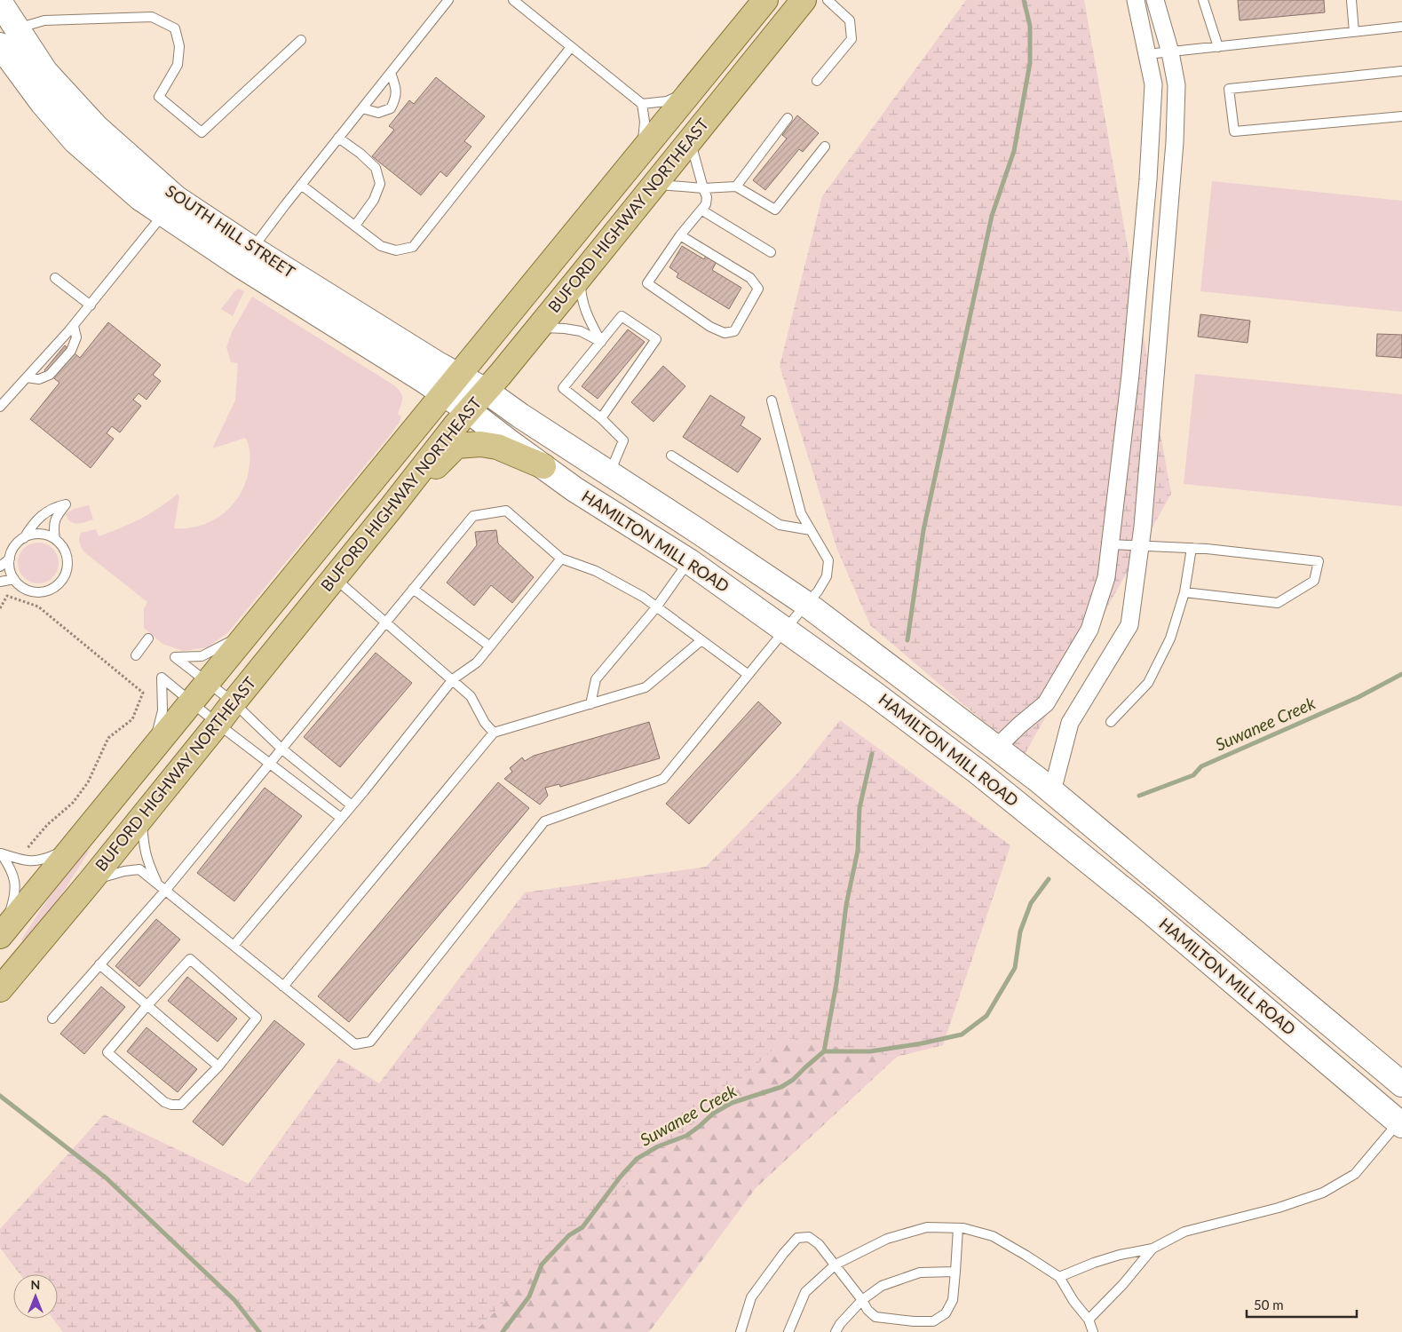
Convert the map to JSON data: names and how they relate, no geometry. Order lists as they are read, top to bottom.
{
  "streets": {
    "main road": ["BUFORD HIGHWAY NORTHEAST", "SOUTH HILL STREET", "HAMILTON MILL ROAD"]
  },
  "crossings": [
    ["BUFORD HIGHWAY NORTHEAST", "SOUTH HILL STREET"],
    ["BUFORD HIGHWAY NORTHEAST", "HAMILTON MILL ROAD"],
    ["SOUTH HILL STREET", "HAMILTON MILL ROAD"]
  ],
  "water": ["Suwanee Creek"],
  "scale_bar": "50 m",
  "north": "top"
}
